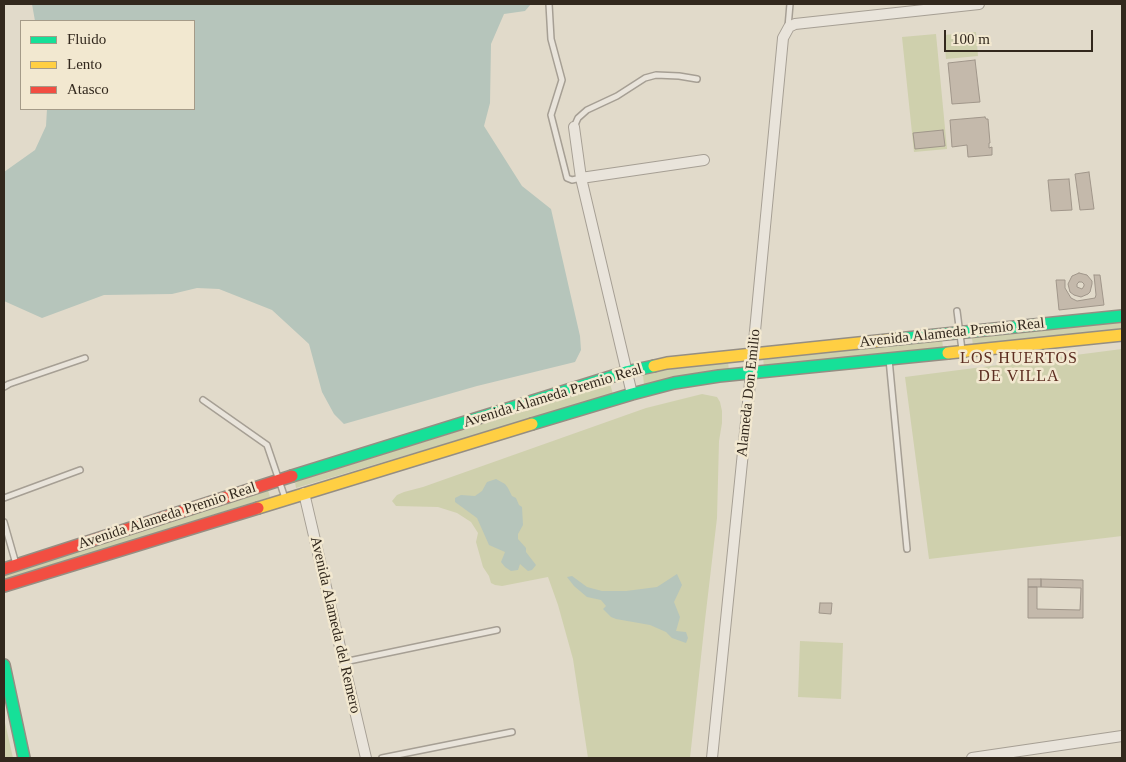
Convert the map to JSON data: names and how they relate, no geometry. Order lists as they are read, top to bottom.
{
  "streets": {
    "street": ["Avenida Alameda Premio Real", "Alameda Don Emilio", "Avenida Alameda del Remero"]
  },
  "crossings": [
    ["Avenida Alameda Premio Real", "Alameda Don Emilio"],
    ["Avenida Alameda Premio Real", "Avenida Alameda del Remero"]
  ],
  "districts": ["LOS HUERTOS DE VILLA"],
  "legend": ["Fluido", "Lento", "Atasco"],
  "scale_bar": "100 m"
}
